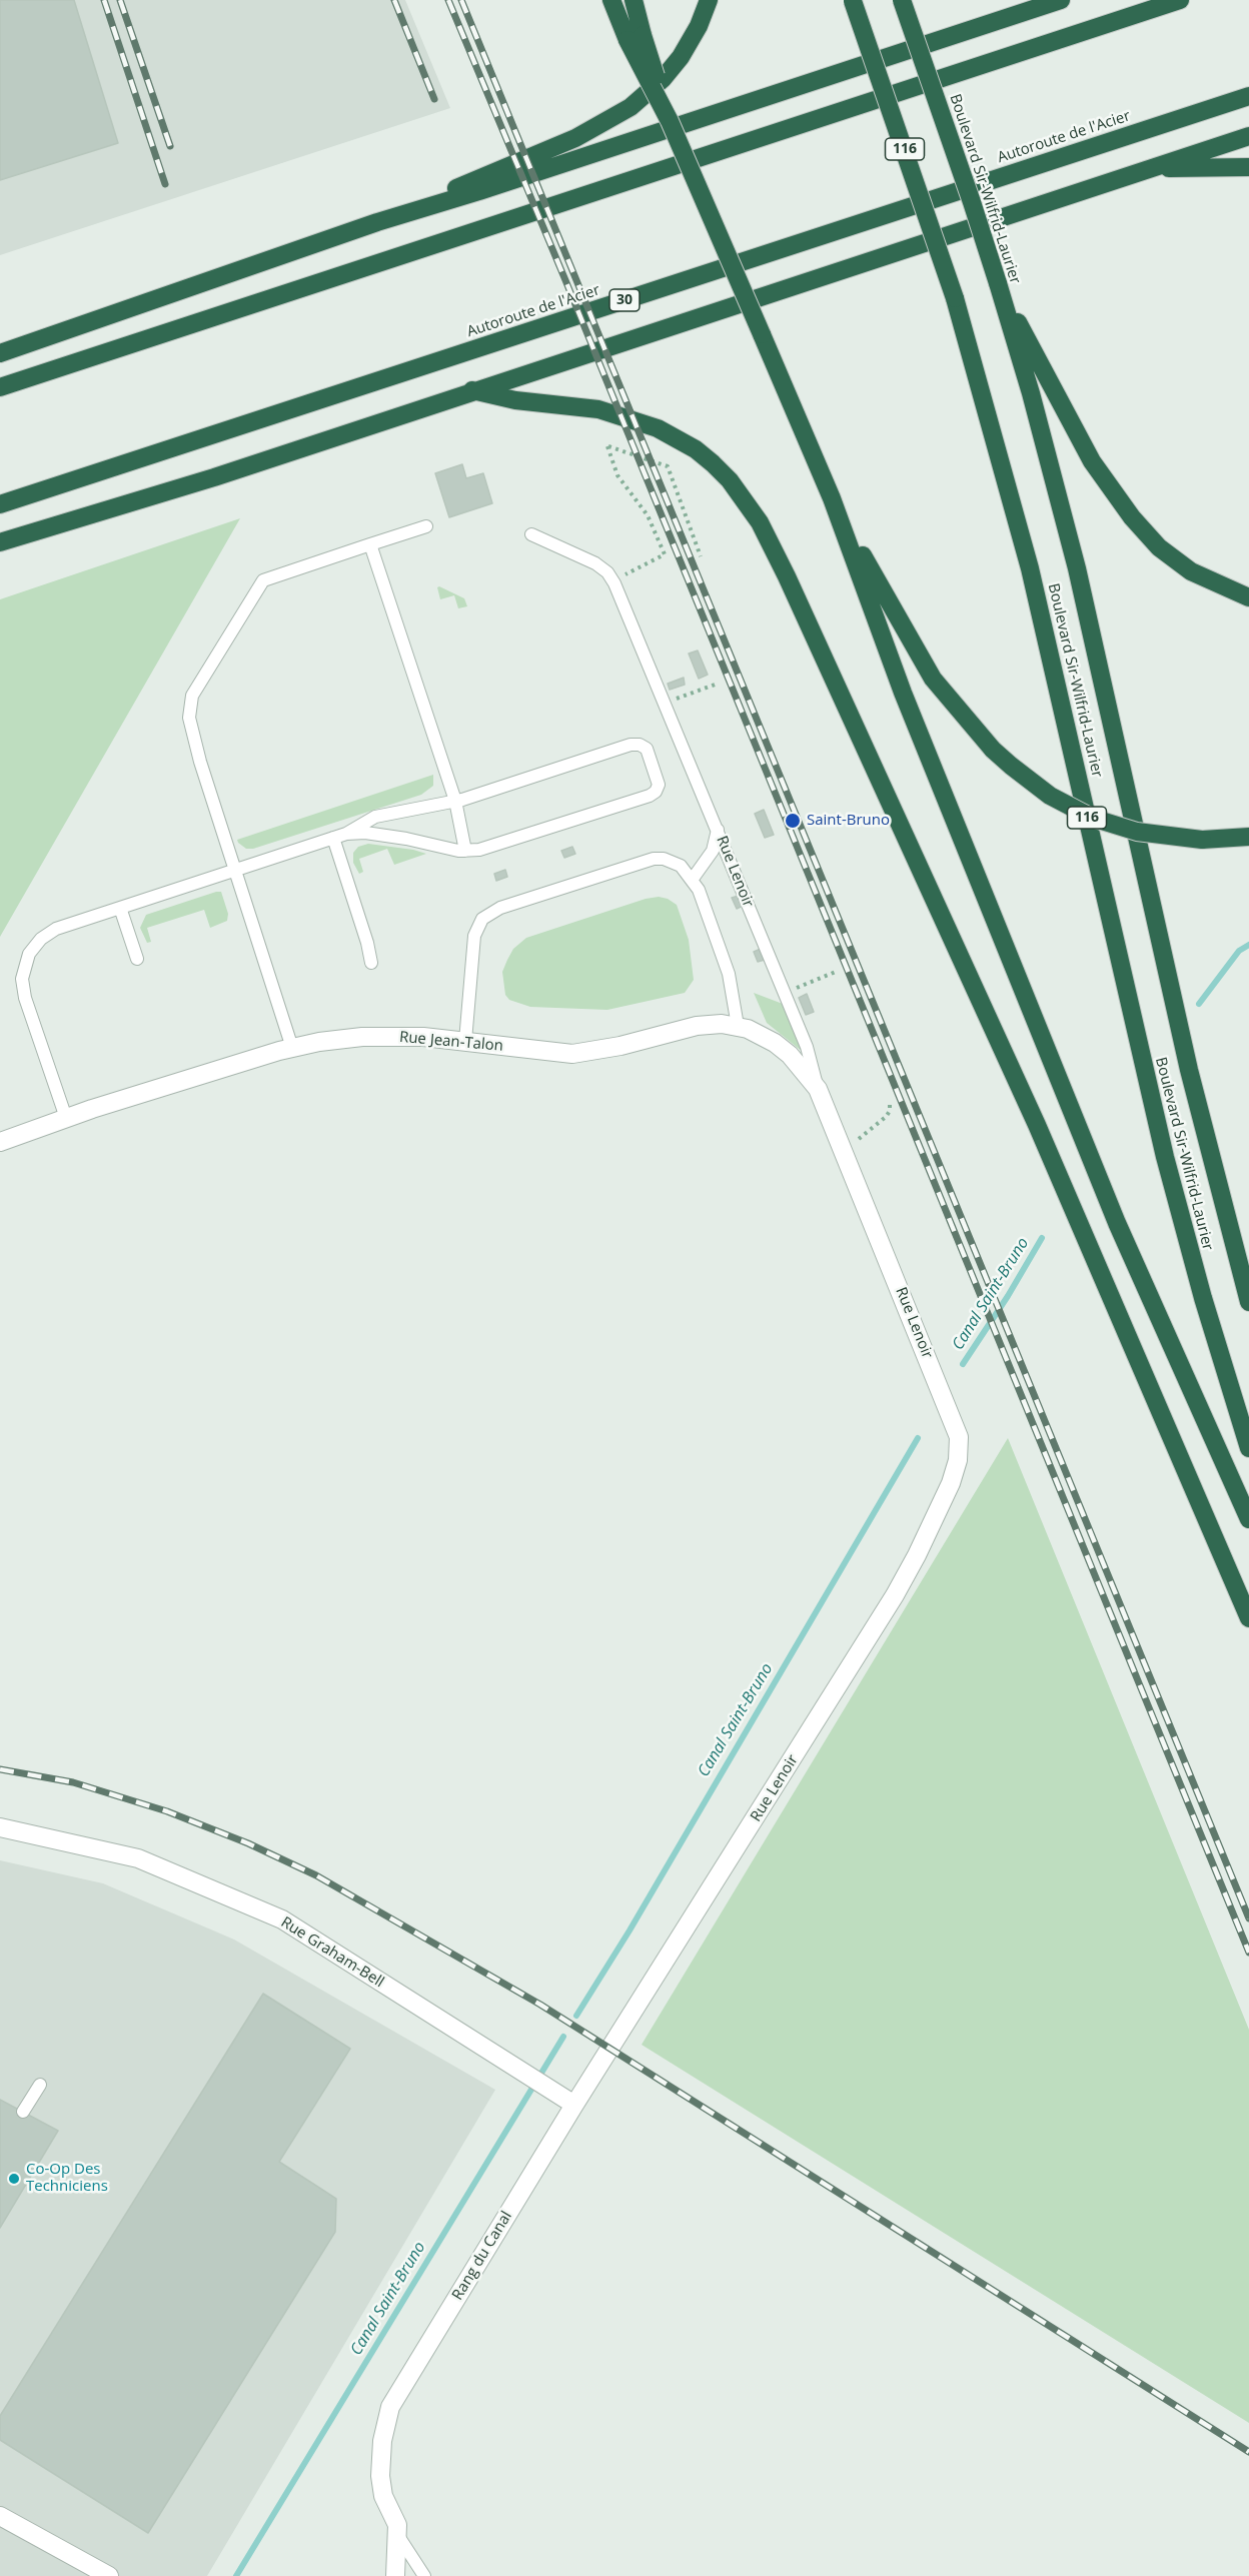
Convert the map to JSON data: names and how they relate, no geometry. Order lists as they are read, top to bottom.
{
  "streets": {
    "highway": [
      "Autoroute de l'Acier",
      "116",
      "Boulevard Sir-Wilfrid-Laurier",
      "30"
    ],
    "street": [
      "Rue Lenoir",
      "Rue Jean-Talon",
      "Rue Graham-Bell",
      "Rang du Canal"
    ]
  },
  "crossings": [
    ["Rue Lenoir", "Rue Jean-Talon"],
    ["Rue Lenoir", "Rue Graham-Bell"],
    ["Rue Lenoir", "Rang du Canal"],
    ["Rue Graham-Bell", "Rang du Canal"]
  ],
  "water": ["Canal Saint-Bruno"],
  "places": ["Saint-Bruno", "Co-Op Des Techniciens"]
}
